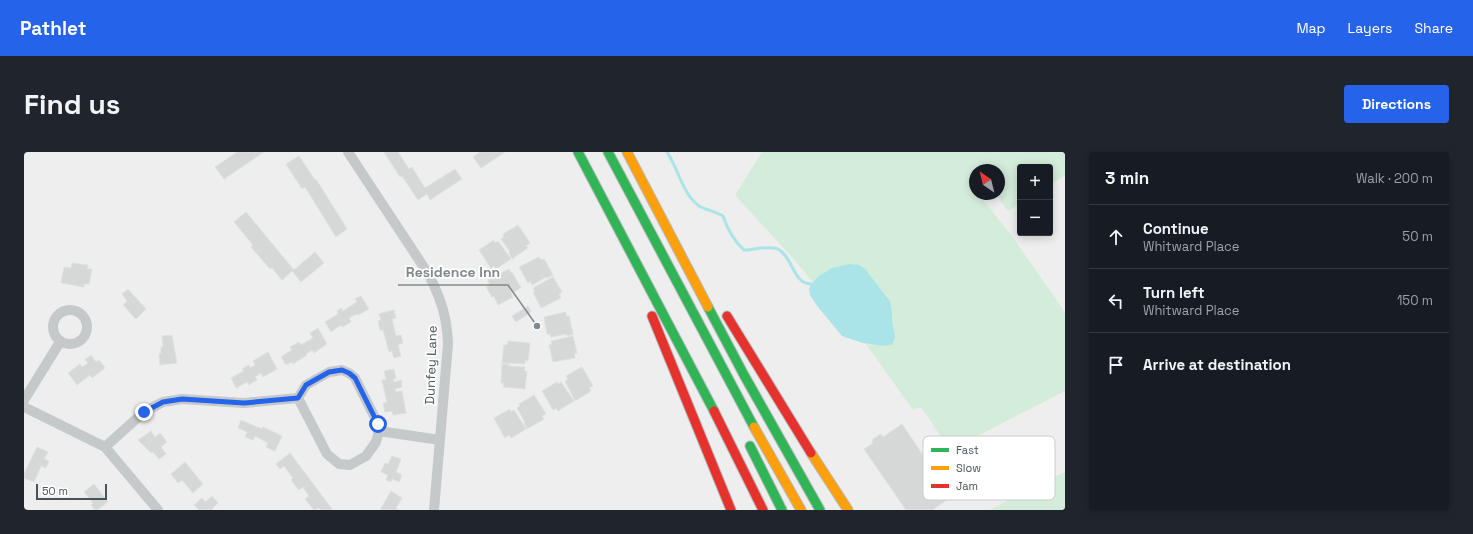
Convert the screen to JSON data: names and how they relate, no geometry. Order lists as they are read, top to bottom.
{
  "streets": {
    "street": ["Dunfey Lane"]
  },
  "places": ["Residence Inn"],
  "legend": ["Fast", "Slow", "Jam"],
  "scale_bar": "50 m",
  "north": "top left",
  "page": {
    "header": "Pathlet",
    "nav": ["Map", "Layers", "Share"],
    "buttons": "Directions",
    "title": "Find us",
    "heading": ["3 min", "Walk · 200 m"],
    "map_buttons": ["+", "−"],
    "list": [
      ["Continue", "Whitward Place", "50 m"],
      ["Turn left", "Whitward Place", "150 m"],
      "Arrive at destination"
    ],
    "scale": "50 m"
  }
}
